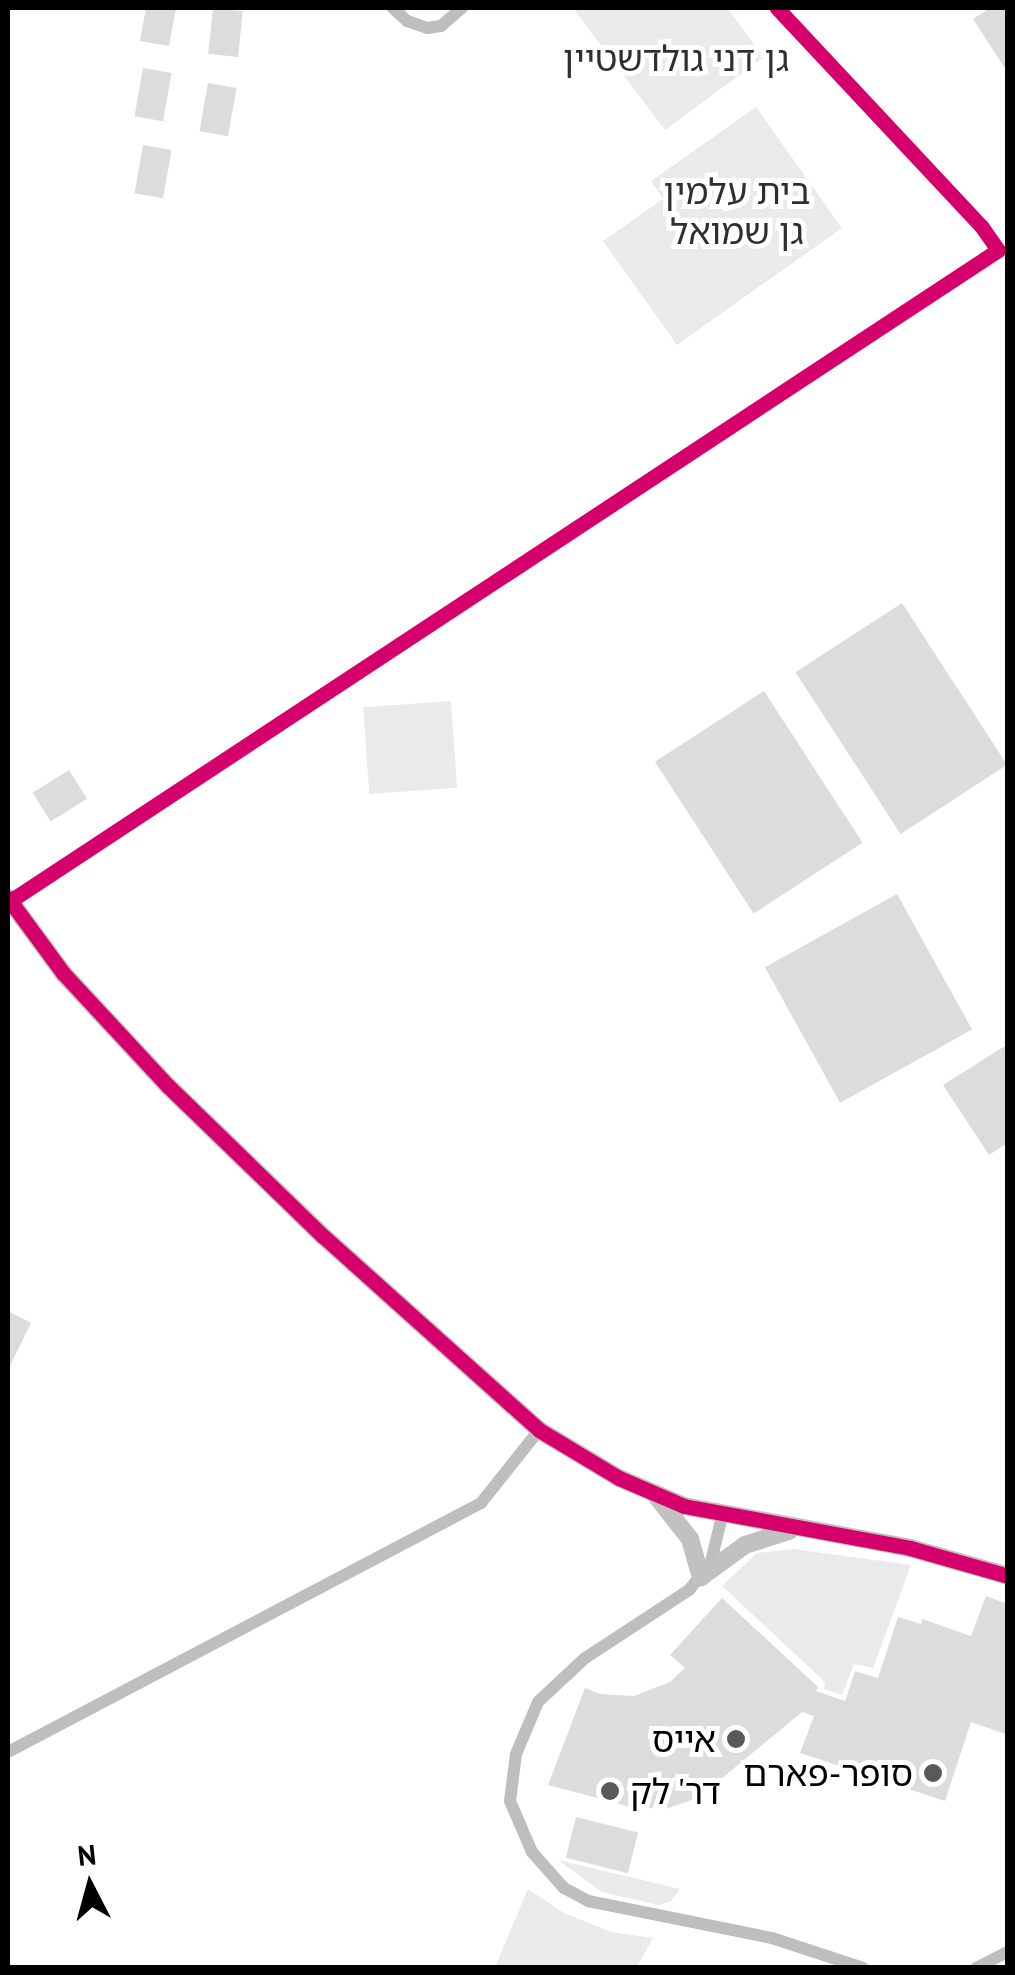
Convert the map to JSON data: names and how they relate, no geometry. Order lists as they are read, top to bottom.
{
  "parks": ["גן דני גולדשטיין", "בית עלמין גן שמואל"],
  "places": ["אייס", "סופר-פארם", "דר' לק"],
  "north": "top"
}
